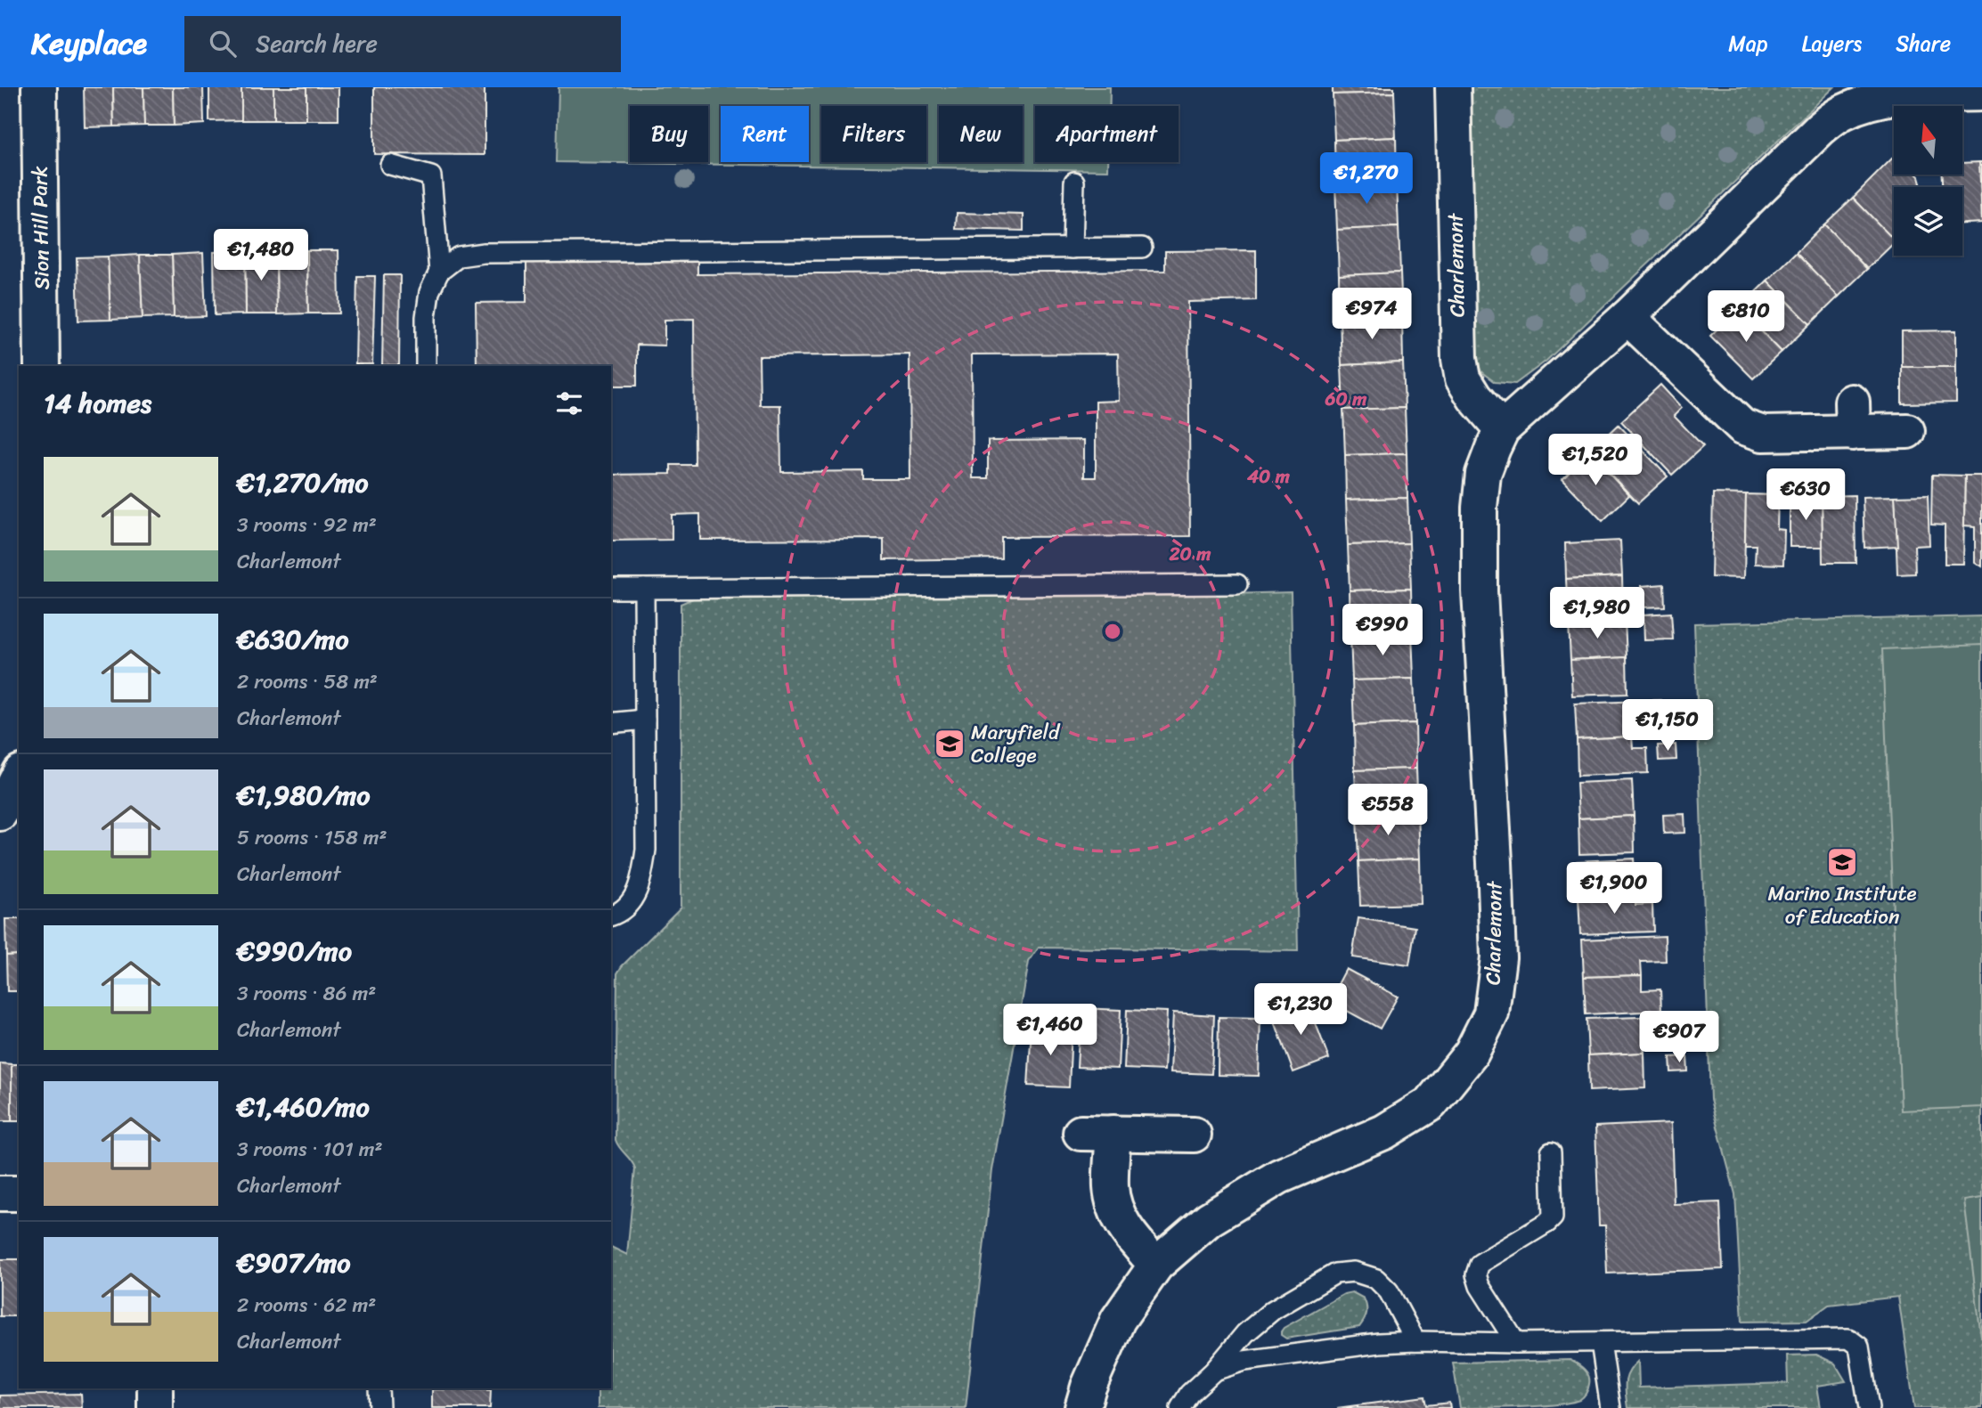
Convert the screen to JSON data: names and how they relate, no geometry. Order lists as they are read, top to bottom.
{
  "streets": {
    "street": ["Sion Hill Park", "Charlemont"]
  },
  "places": {
    "school or university": ["Maryfield College", "Marino Institute of Education"]
  },
  "north": "top",
  "page": {
    "header": "Keyplace",
    "search": "Search here",
    "nav": ["Map", "Layers", "Share"],
    "chip": [
      "Buy",
      "Rent",
      "Filters",
      "New",
      "Apartment"
    ],
    "price": [
      "€1,270",
      "€1,480",
      "€974",
      "€810",
      "€1,520",
      "€630",
      "€1,980",
      "€990",
      "€1,150",
      "€558",
      "€1,900",
      "€1,230",
      "€1,460",
      "€907"
    ],
    "heading": "14 homes",
    "list": [
      {
        "name": "€1,270/mo",
        "note": "3 rooms · 92 m² · Charlemont"
      },
      {
        "name": "€630/mo",
        "note": "2 rooms · 58 m² · Charlemont"
      },
      {
        "name": "€1,980/mo",
        "note": "5 rooms · 158 m² · Charlemont"
      },
      {
        "name": "€990/mo",
        "note": "3 rooms · 86 m² · Charlemont"
      },
      {
        "name": "€1,460/mo",
        "note": "3 rooms · 101 m² · Charlemont"
      },
      {
        "name": "€907/mo",
        "note": "2 rooms · 62 m² · Charlemont"
      }
    ]
  },
  "rings": ["60 m", "40 m", "20 m"]
}
